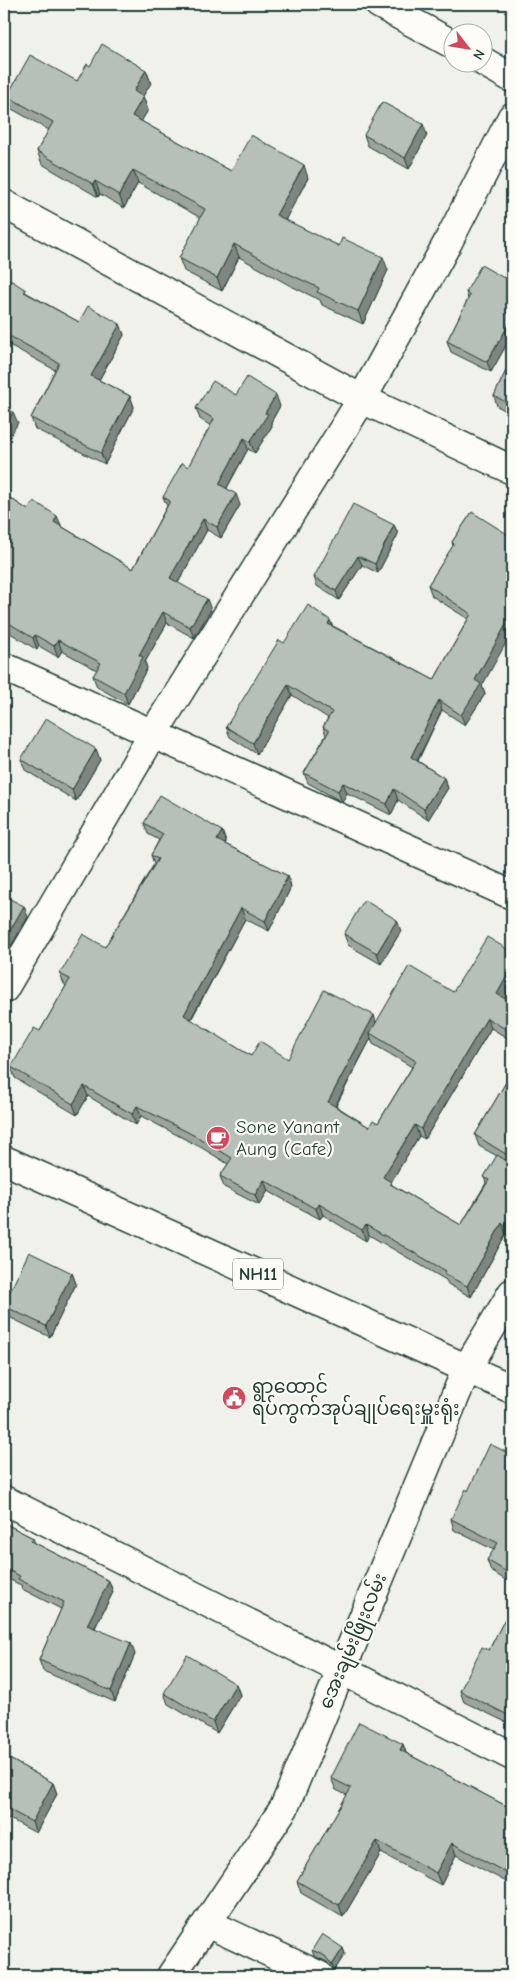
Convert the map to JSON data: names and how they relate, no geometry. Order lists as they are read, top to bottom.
{
  "streets": {
    "main road": ["NH11", "အေးချမ်းဖြိုးလမ်း"]
  },
  "crossings": [
    ["NH11", "အေးချမ်းဖြိုးလမ်း"]
  ],
  "places": {
    "cafe": ["Sone Yanant Aung (Cafe)"],
    "public building": ["ရွာထောင် ရပ်ကွက်အုပ်ချုပ်ရေးမှူးရုံး"]
  },
  "north": "bottom right"
}
